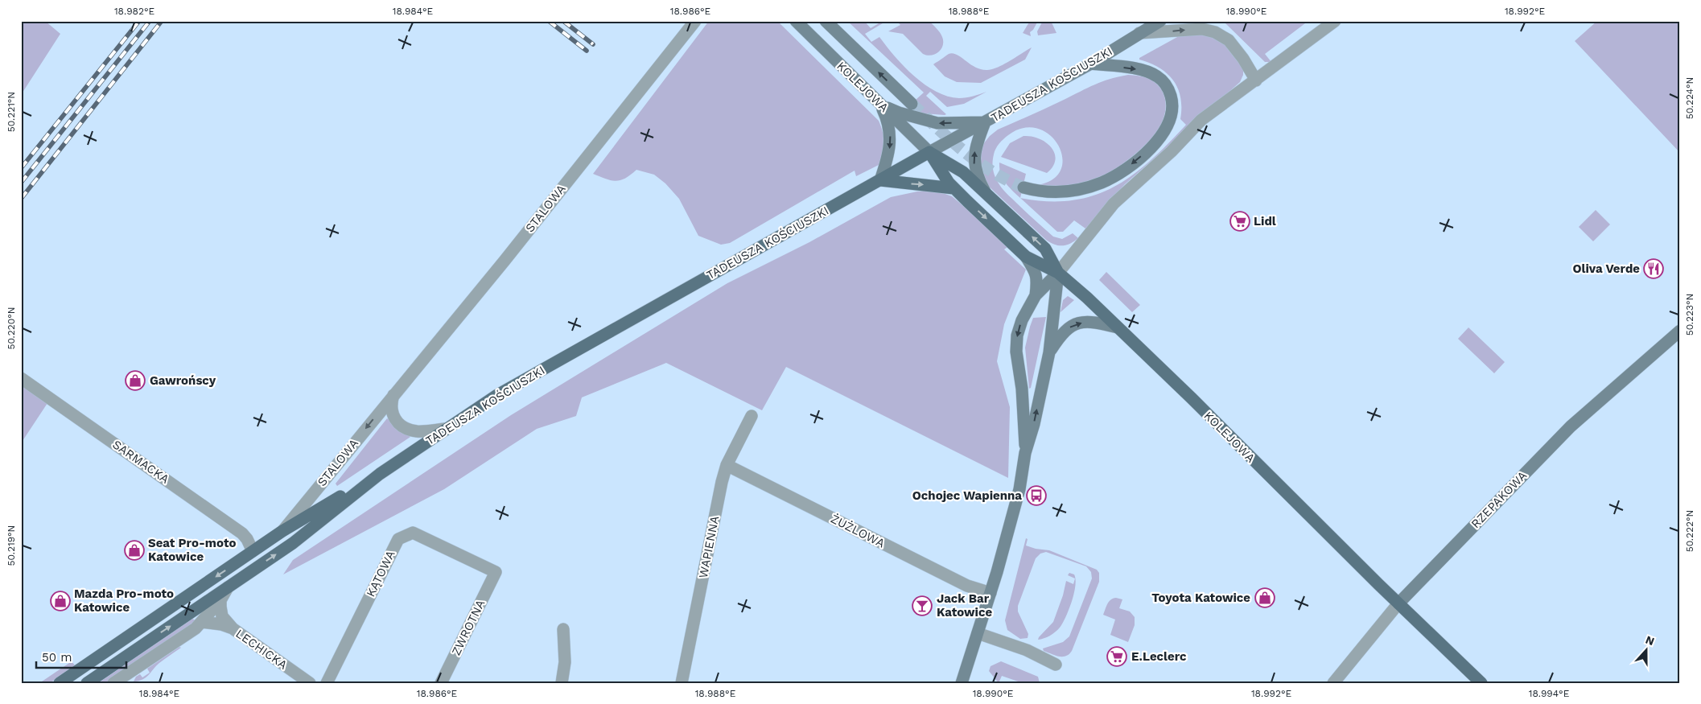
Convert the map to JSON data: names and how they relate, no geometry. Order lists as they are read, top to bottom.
{
  "streets": {
    "main road": ["TADEUSZA KOŚCIUSZKI", "KOLEJOWA"],
    "street": [
      "STALOWA",
      "SARMACKA",
      "RZEPAKOWA",
      "ŻUŻLOWA",
      "WAPIENNA",
      "KĄTOWA",
      "ZWROTNA",
      "LECHICKA"
    ]
  },
  "crossings": [
    ["TADEUSZA KOŚCIUSZKI", "KOLEJOWA"],
    ["TADEUSZA KOŚCIUSZKI", "STALOWA"],
    ["TADEUSZA KOŚCIUSZKI", "SARMACKA"],
    ["KOLEJOWA", "RZEPAKOWA"],
    ["ŻUŻLOWA", "WAPIENNA"],
    ["KĄTOWA", "ZWROTNA"]
  ],
  "places": {
    "supermarket": ["Lidl", "E.Leclerc"],
    "restaurant": ["Oliva Verde"],
    "shop": [
      "Gawrońscy",
      "Seat Pro-moto Katowice",
      "Toyota Katowice",
      "Mazda Pro-moto Katowice"
    ],
    "bus stop": ["Ochojec Wapienna"],
    "bar": ["Jack Bar Katowice"]
  },
  "scale_bar": "50 m",
  "north": "top",
  "coordinates": [
    "18.982°E",
    "18.984°E",
    "18.986°E",
    "18.988°E",
    "18.990°E",
    "18.992°E",
    "50.224°N",
    "50.221°N",
    "50.223°N",
    "50.220°N",
    "50.222°N",
    "50.219°N",
    "18.994°E"
  ]
}
